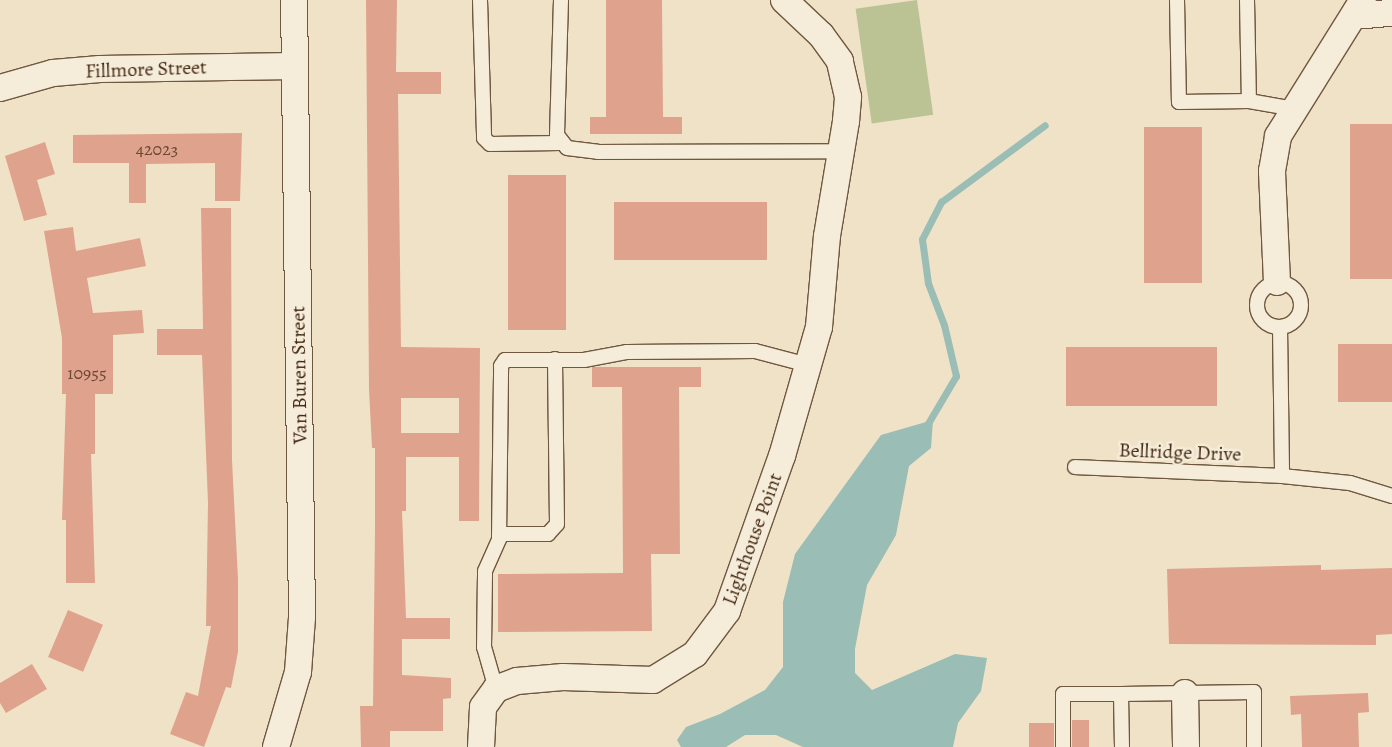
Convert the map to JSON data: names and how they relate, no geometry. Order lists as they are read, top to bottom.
{
  "streets": {
    "street": ["Fillmore Street", "Van Buren Street", "Lighthouse Point"],
    "lane": ["Bellridge Drive"]
  },
  "crossings": [
    ["Fillmore Street", "Van Buren Street"]
  ],
  "house_numbers": ["42023", "10955"]
}
